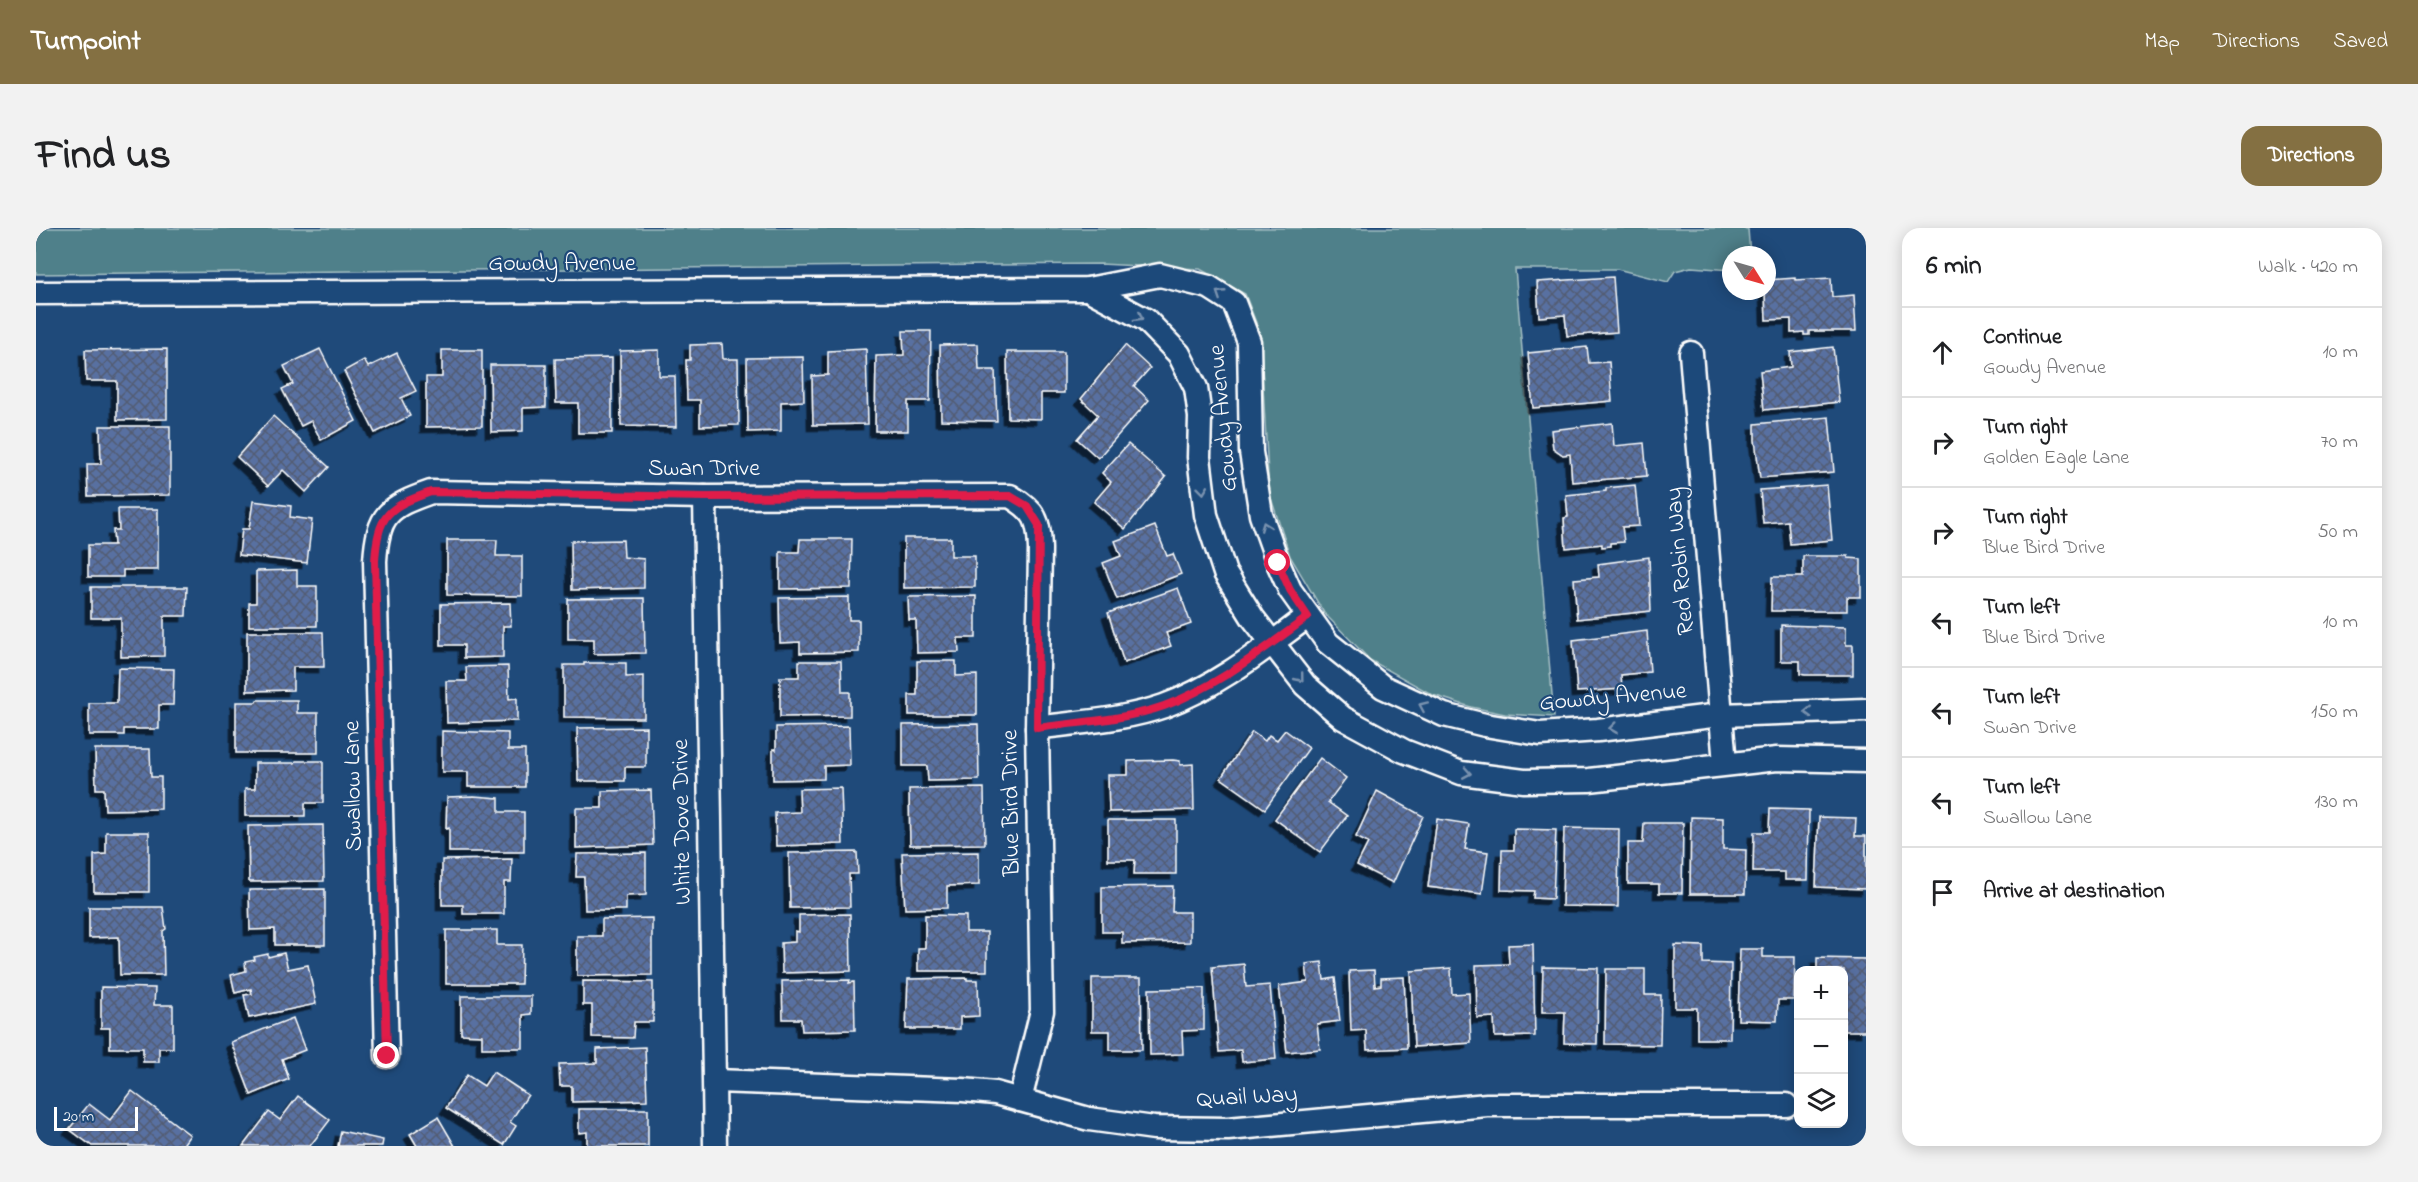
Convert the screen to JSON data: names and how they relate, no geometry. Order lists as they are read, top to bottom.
{
  "streets": {
    "street": [
      "Gowdy Avenue",
      "Swan Drive",
      "Red Robin Way",
      "Swallow Lane",
      "Blue Bird Drive",
      "White Dove Drive",
      "Quail Way"
    ]
  },
  "crossings": [
    ["Gowdy Avenue", "Red Robin Way"],
    ["Swan Drive", "Swallow Lane"],
    ["Swan Drive", "Blue Bird Drive"],
    ["Swan Drive", "White Dove Drive"],
    ["Blue Bird Drive", "Quail Way"],
    ["White Dove Drive", "Quail Way"]
  ],
  "scale_bar": "20 m",
  "north": "bottom right",
  "page": {
    "header": "Turnpoint",
    "nav": ["Map", "Directions", "Saved"],
    "title": "Find us",
    "buttons": "Directions",
    "heading": ["6 min", "Walk · 420 m"],
    "list": [
      ["Continue", "Gowdy Avenue", "10 m"],
      ["Turn right", "Golden Eagle Lane", "70 m"],
      ["Turn right", "Blue Bird Drive", "50 m"],
      ["Turn left", "Blue Bird Drive", "10 m"],
      ["Turn left", "Swan Drive", "150 m"],
      ["Turn left", "Swallow Lane", "130 m"],
      "Arrive at destination"
    ],
    "map_buttons": ["+", "−"],
    "scale": "20 m"
  }
}
